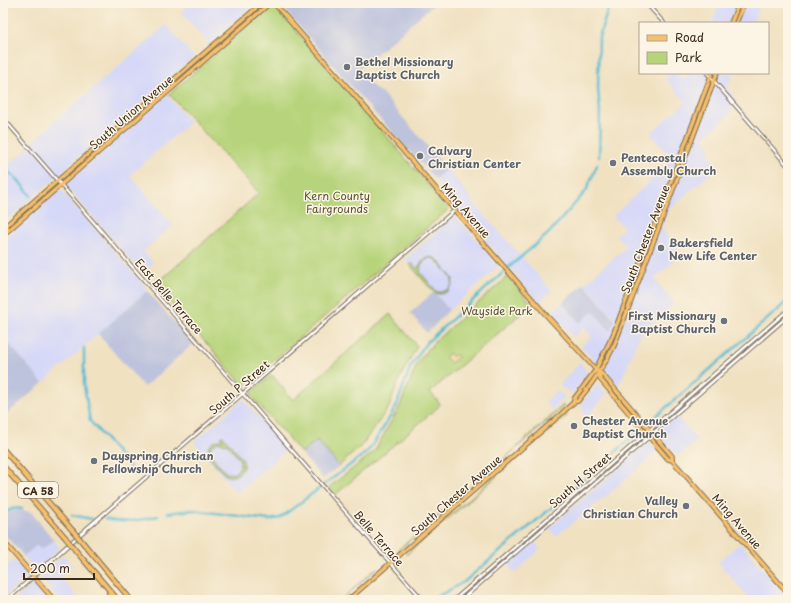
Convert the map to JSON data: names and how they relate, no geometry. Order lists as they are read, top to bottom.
{
  "streets": {
    "highway": ["CA 58"],
    "main road": ["South Union Avenue", "Ming Avenue", "South Chester Avenue"],
    "street": [
      "East Belle Terrace",
      "South P Street",
      "South H Street",
      "Belle Terrace"
    ]
  },
  "crossings": [
    ["South Union Avenue", "East Belle Terrace"],
    ["Ming Avenue", "South Chester Avenue"],
    ["Ming Avenue", "South P Street"],
    ["Ming Avenue", "South H Street"],
    ["South Chester Avenue", "Belle Terrace"],
    ["East Belle Terrace", "South P Street"],
    ["East Belle Terrace", "Belle Terrace"]
  ],
  "parks": ["Kern County Fairgrounds", "Wayside Park"],
  "places": [
    "Bethel Missionary Baptist Church",
    "Calvary Christian Center",
    "Pentecostal Assembly Church",
    "Bakersfield New Life Center",
    "First Missionary Baptist Church",
    "Chester Avenue Baptist Church",
    "Dayspring Christian Fellowship Church",
    "Valley Christian Church"
  ],
  "legend": ["Road", "Park"],
  "scale_bar": "200 m"
}
